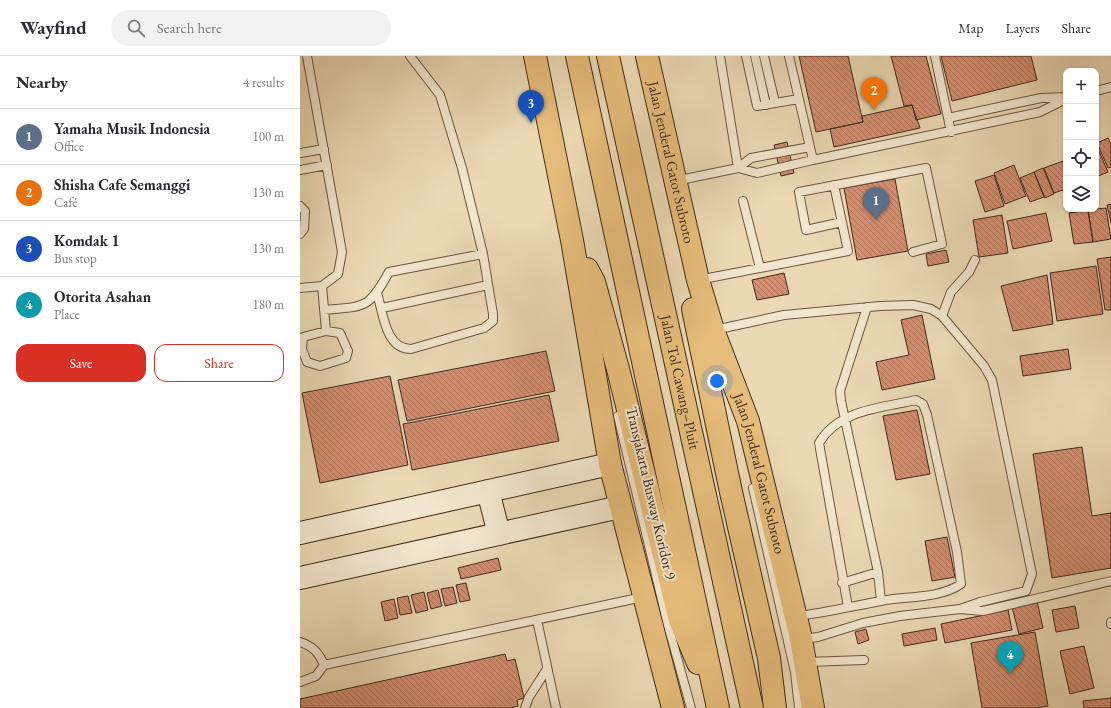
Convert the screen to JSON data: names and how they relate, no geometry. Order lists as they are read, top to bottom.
{
  "streets": {
    "highway": ["Jalan Jenderal Gatot Subroto", "Jalan Tol Cawang–Pluit"],
    "lane": ["Transjakarta Busway Koridor 9"]
  },
  "page": {
    "header": "Wayfind",
    "search": "Search here",
    "nav": ["Map", "Layers", "Share"],
    "heading": ["Nearby", "4 results"],
    "map_buttons": ["+", "−"],
    "pins": [
      "2",
      "3",
      "1",
      "4"
    ],
    "list": [
      {
        "mark": "1",
        "name": "Yamaha Musik Indonesia",
        "note": "Office",
        "value": "100 m"
      },
      {
        "mark": "2",
        "name": "Shisha Cafe Semanggi",
        "note": "Café",
        "value": "130 m"
      },
      {
        "mark": "3",
        "name": "Komdak 1",
        "note": "Bus stop",
        "value": "130 m"
      },
      {
        "mark": "4",
        "name": "Otorita Asahan",
        "note": "Place",
        "value": "180 m"
      }
    ],
    "buttons": ["Save", "Share"]
  }
}
